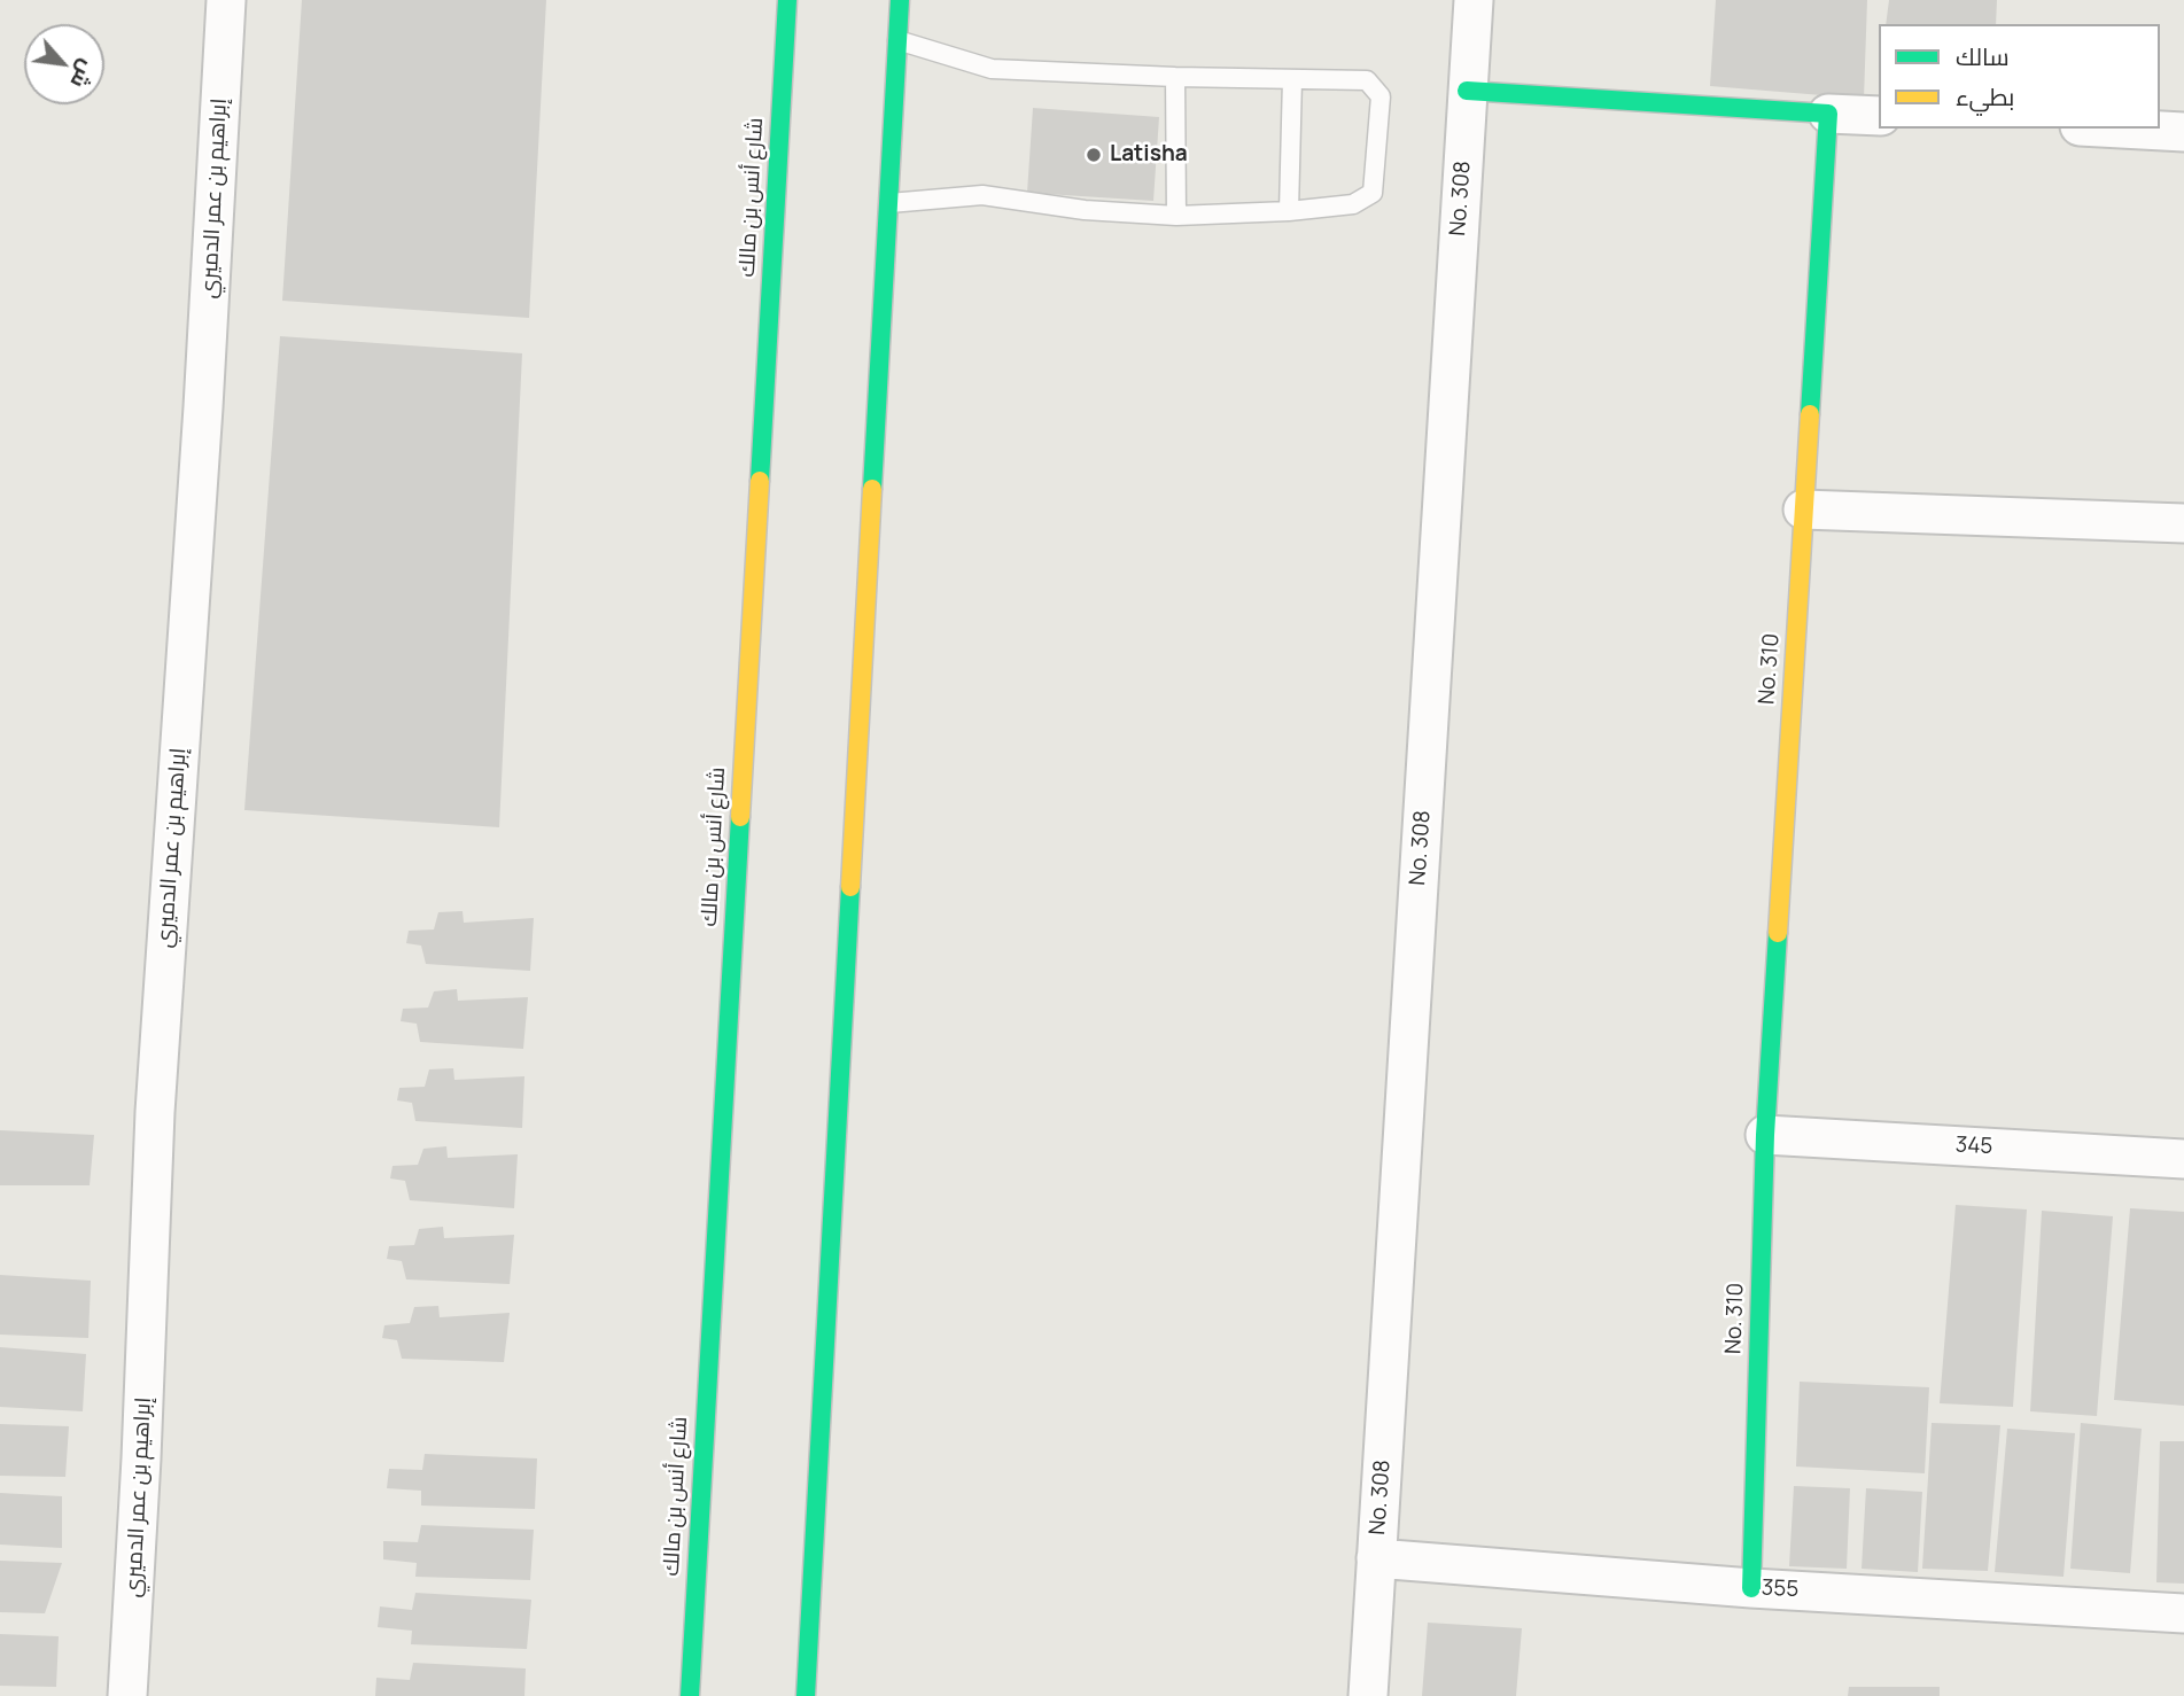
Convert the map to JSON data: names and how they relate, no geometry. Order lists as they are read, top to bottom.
{
  "streets": {
    "main road": ["شارع أنس بن مالك", "No. 310"],
    "street": [
      "إبراهيم بن عمر الدميري",
      "No. 308",
      "345",
      "355"
    ]
  },
  "crossings": [
    ["No. 308", "355"],
    ["No. 310", "345"],
    ["No. 310", "355"]
  ],
  "places": ["Latisha"],
  "legend": ["سالك", "بطيء"],
  "north": "bottom right"
}
